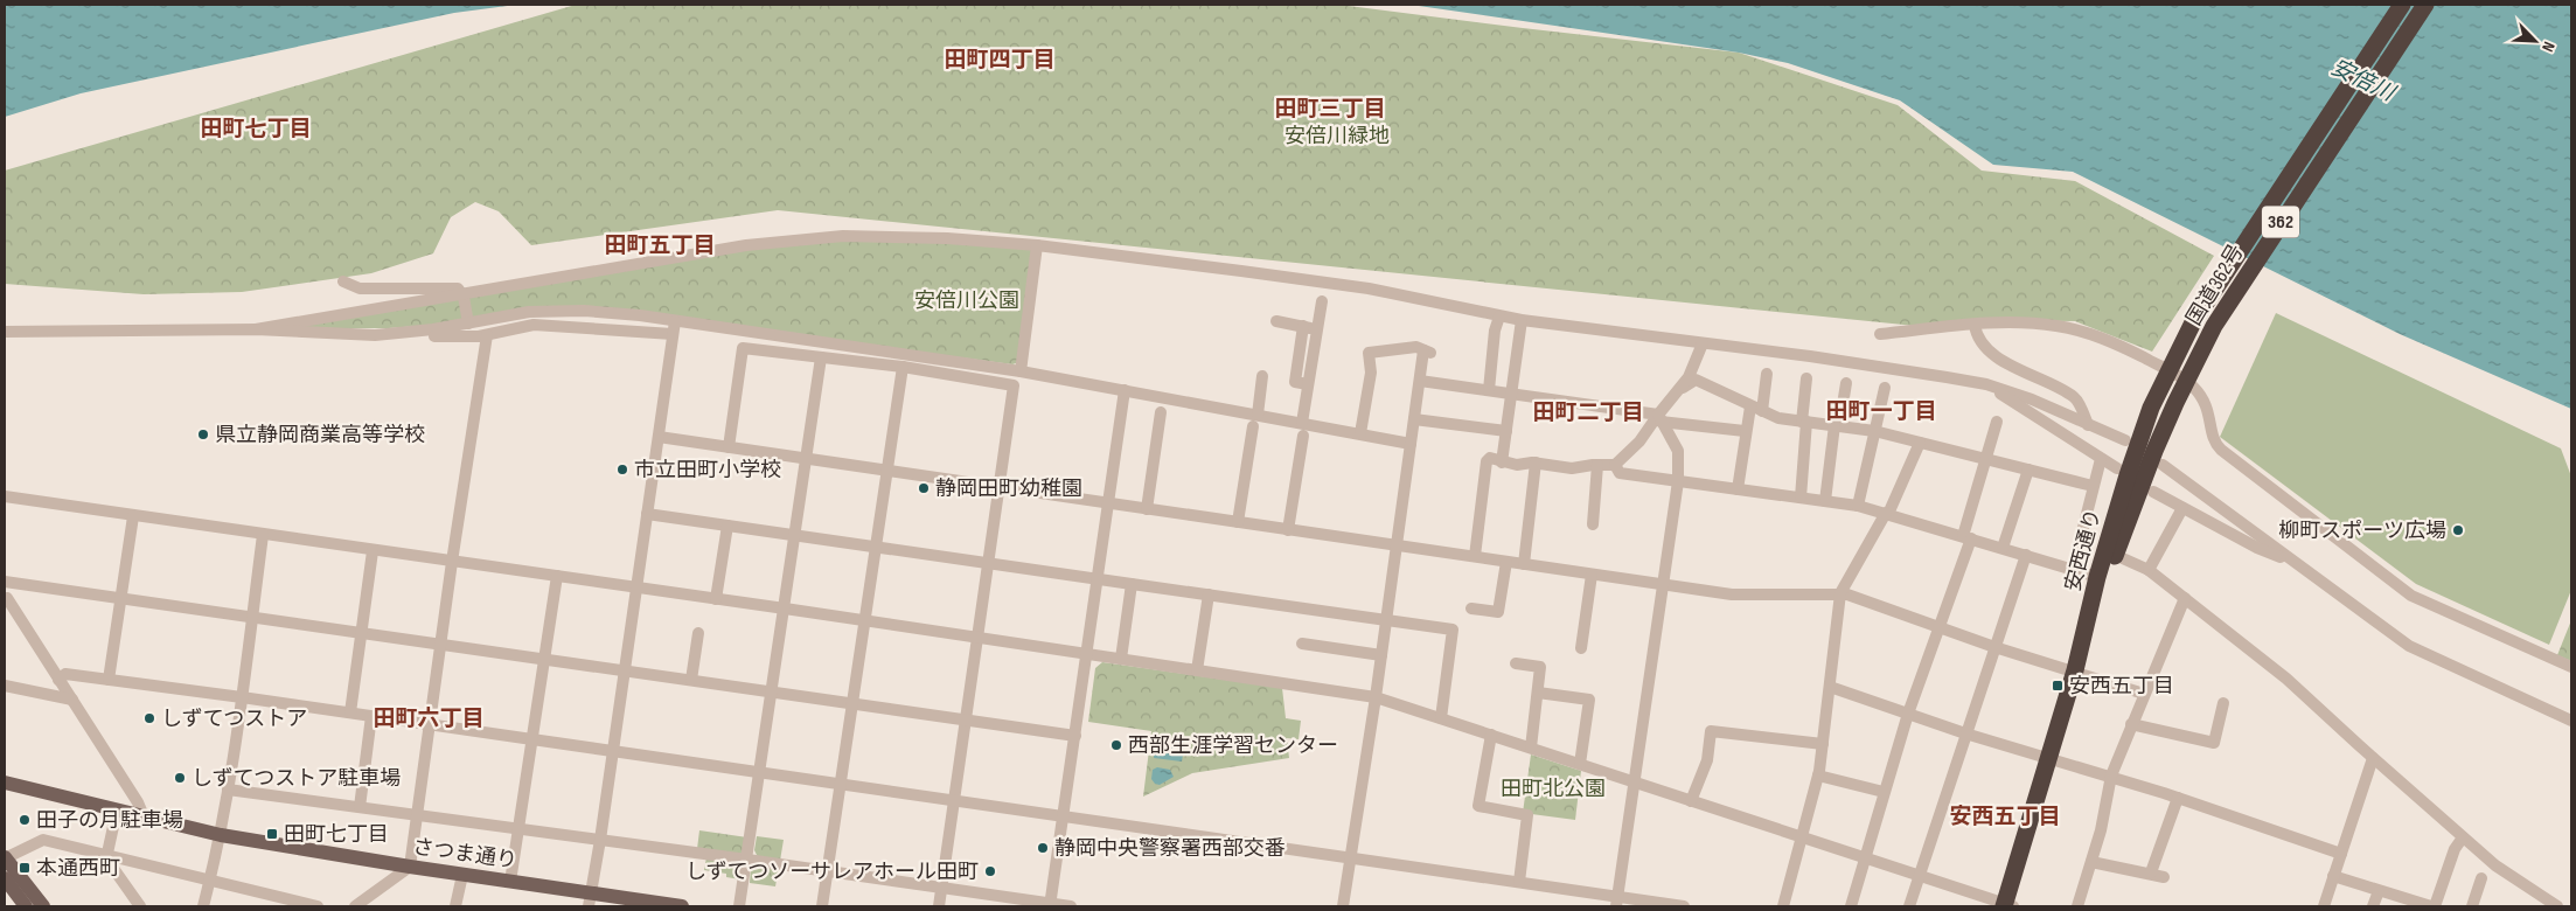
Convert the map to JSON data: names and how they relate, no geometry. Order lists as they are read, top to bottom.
{
  "streets": {
    "highway": ["362", "国道362号", "安西通り"],
    "main road": ["さつま通り"]
  },
  "crossings": [
    ["国道362号", "安西通り"]
  ],
  "districts": [
    "田町四丁目",
    "田町三丁目",
    "田町七丁目",
    "田町五丁目",
    "田町一丁目",
    "田町二丁目",
    "田町六丁目",
    "安西五丁目"
  ],
  "water": ["安倍川"],
  "parks": ["安倍川緑地", "安倍川公園", "田町北公園"],
  "places": {
    "other": [
      "県立静岡商業高等学校",
      "市立田町小学校",
      "静岡田町幼稚園",
      "柳町スポーツ広場",
      "しずてつストア",
      "西部生涯学習センター",
      "しずてつストア駐車場",
      "田子の月駐車場",
      "静岡中央警察署西部交番",
      "しずてつソーサレアホール田町"
    ],
    "transit": ["安西五丁目", "田町七丁目", "本通西町"]
  },
  "north": "bottom right"
}
